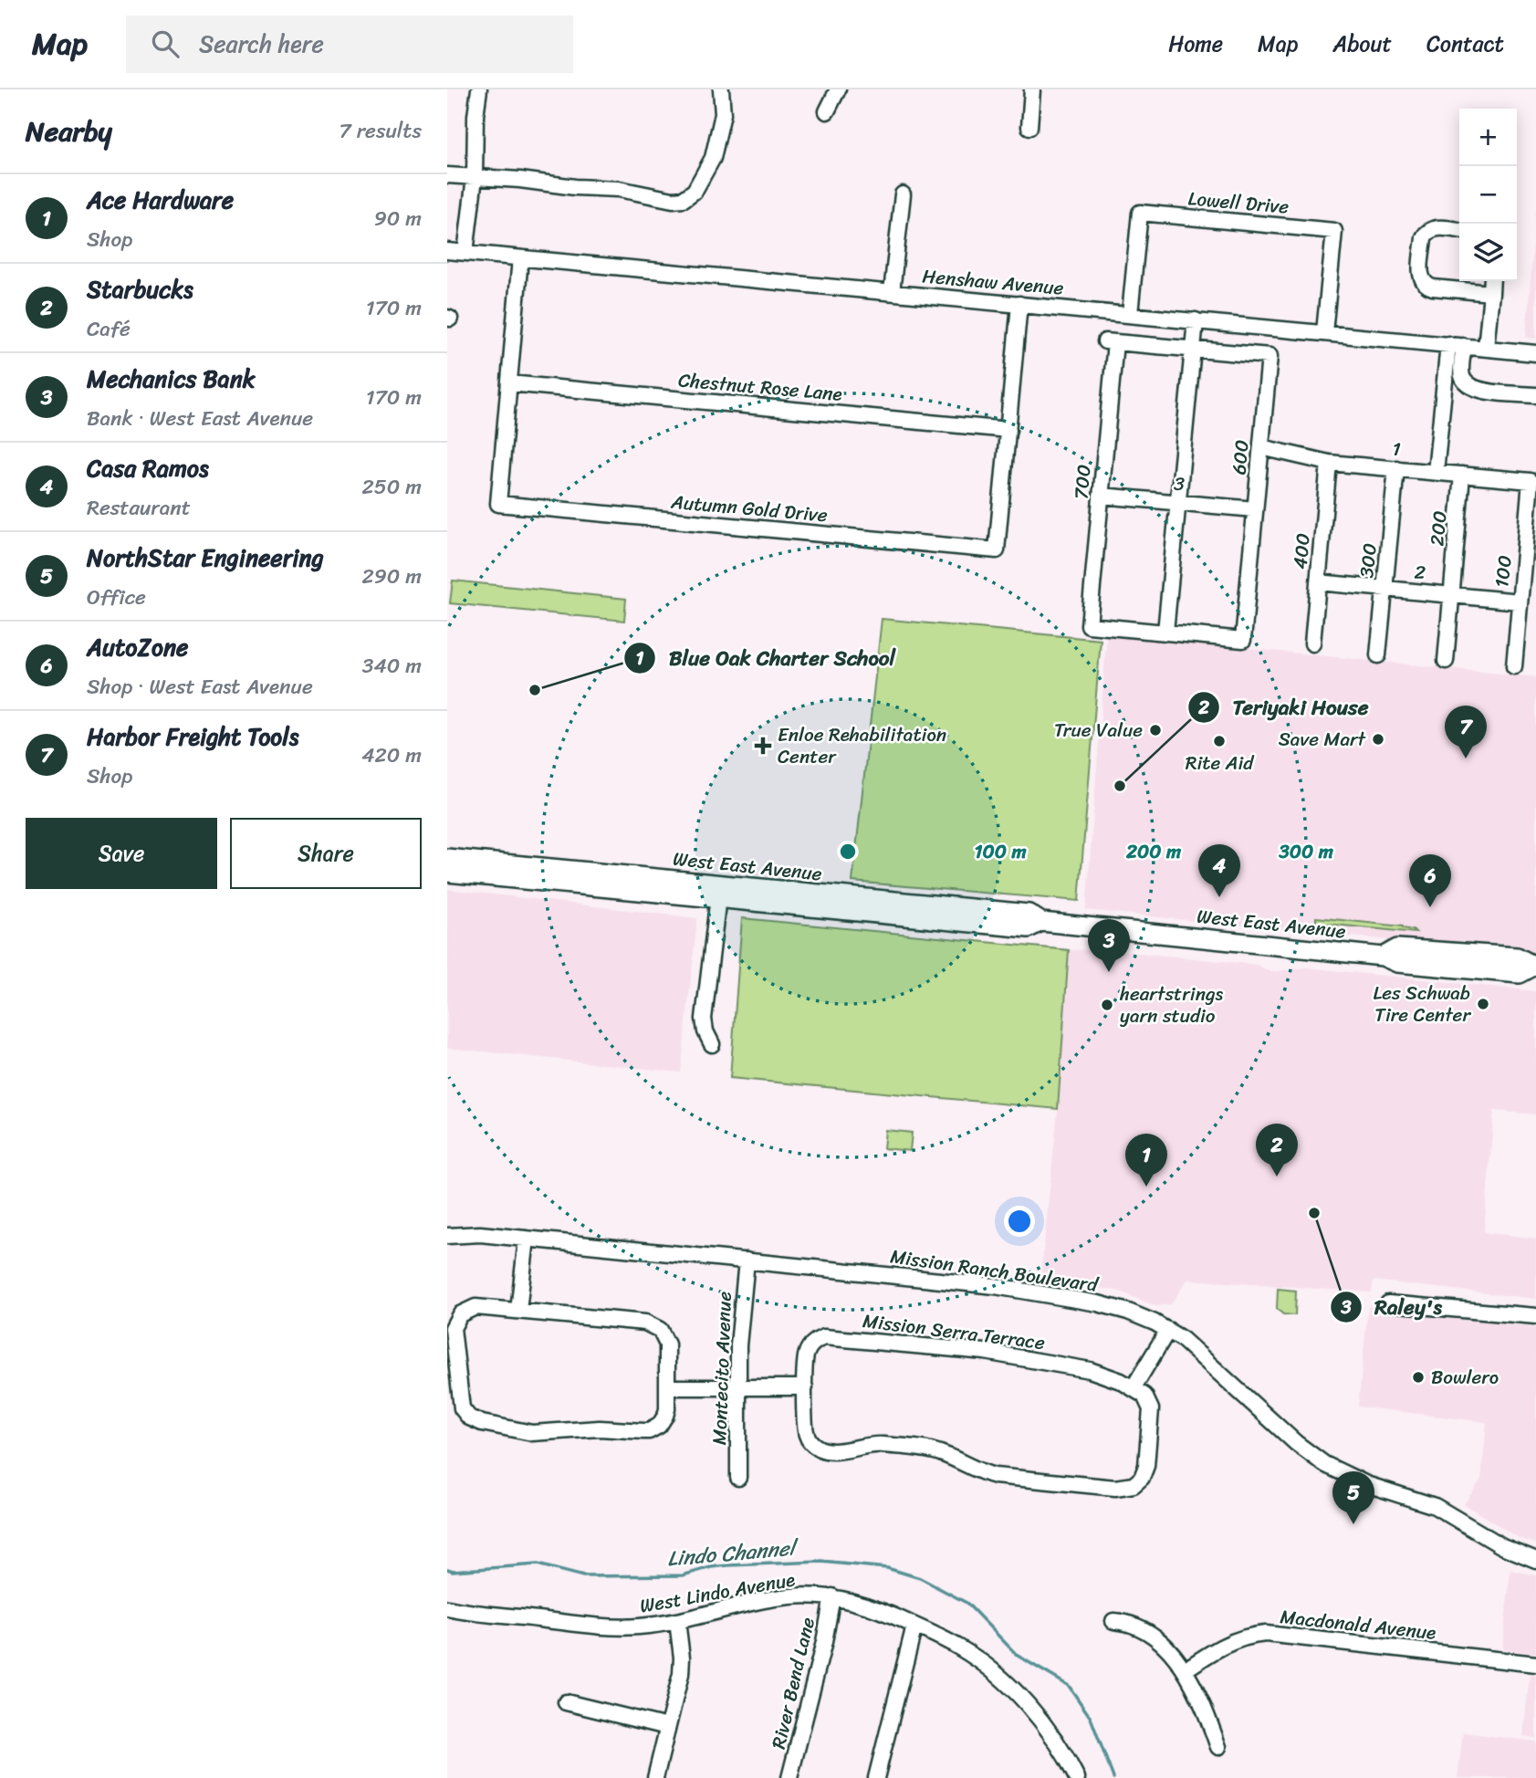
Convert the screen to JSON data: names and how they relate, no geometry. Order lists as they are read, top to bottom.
{
  "streets": {
    "main road": ["West East Avenue"],
    "street": [
      "Lowell Drive",
      "Henshaw Avenue",
      "Chestnut Rose Lane",
      "1",
      "600",
      "700",
      "3",
      "Autumn Gold Drive",
      "200",
      "400",
      "300",
      "100",
      "2",
      "Mission Ranch Boulevard",
      "Mission Serra Terrace",
      "Montecito Avenue",
      "West Lindo Avenue",
      "Macdonald Avenue",
      "River Bend Lane"
    ]
  },
  "crossings": [
    ["Lowell Drive", "Henshaw Avenue"],
    ["Henshaw Avenue", "Autumn Gold Drive"],
    ["Chestnut Rose Lane", "Autumn Gold Drive"],
    ["1", "600"],
    ["1", "200"],
    ["1", "400"],
    ["1", "300"],
    ["1", "100"],
    ["600", "700"],
    ["600", "3"],
    ["700", "3"],
    ["200", "2"],
    ["400", "2"],
    ["300", "2"],
    ["100", "2"],
    ["Mission Ranch Boulevard", "Montecito Avenue"],
    ["West Lindo Avenue", "River Bend Lane"]
  ],
  "water": ["Lindo Channel"],
  "places": {
    "other": [
      "Blue Oak Charter School",
      "True Value",
      "Save Mart",
      "Rite Aid",
      "Teriyaki House",
      "Les Schwab Tire Center",
      "heartstrings yarn studio",
      "Raley's",
      "Bowlero"
    ],
    "health": ["Enloe Rehabilitation Center"]
  },
  "page": {
    "header": "Map",
    "search": "Search here",
    "nav": [
      "Home",
      "Map",
      "About",
      "Contact"
    ],
    "heading": ["Nearby", "7 results"],
    "map_buttons": ["+", "−"],
    "list": [
      {
        "mark": "1",
        "name": "Ace Hardware",
        "note": "Shop",
        "value": "90 m"
      },
      {
        "mark": "2",
        "name": "Starbucks",
        "note": "Café",
        "value": "170 m"
      },
      {
        "mark": "3",
        "name": "Mechanics Bank",
        "note": "Bank · West East Avenue",
        "value": "170 m"
      },
      {
        "mark": "4",
        "name": "Casa Ramos",
        "note": "Restaurant",
        "value": "250 m"
      },
      {
        "mark": "5",
        "name": "NorthStar Engineering",
        "note": "Office",
        "value": "290 m"
      },
      {
        "mark": "6",
        "name": "AutoZone",
        "note": "Shop · West East Avenue",
        "value": "340 m"
      },
      {
        "mark": "7",
        "name": "Harbor Freight Tools",
        "note": "Shop",
        "value": "420 m"
      }
    ],
    "pins": [
      "7",
      "4",
      "6",
      "3",
      "2",
      "1",
      "5"
    ],
    "buttons": ["Save", "Share"]
  },
  "rings": ["100 m", "200 m", "300 m"]
}
